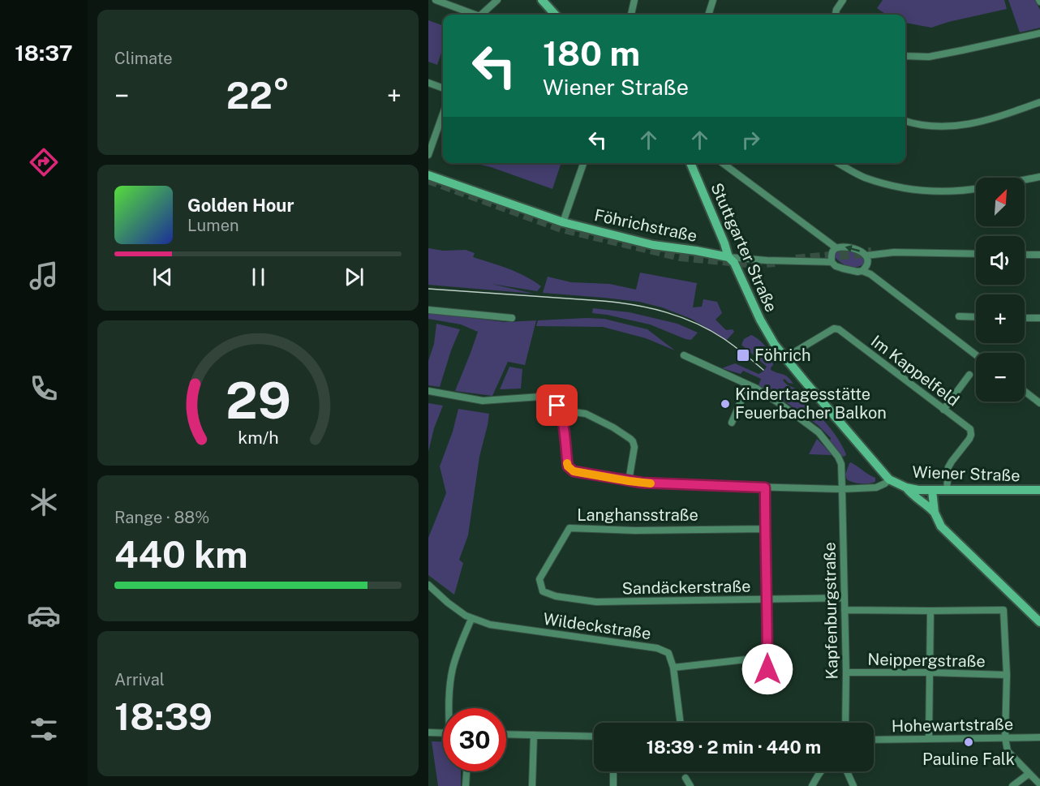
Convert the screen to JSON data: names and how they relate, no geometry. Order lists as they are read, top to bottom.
{
  "streets": {
    "main road": ["Föhrichstraße", "Stuttgarter Straße", "Wiener Straße"],
    "street": [
      "Im Kappelfeld",
      "Langhansstraße",
      "Sandäckerstraße",
      "Kapfenburgstraße",
      "Wildeckstraße",
      "Neippergstraße",
      "Hohewartstraße"
    ]
  },
  "crossings": [
    ["Föhrichstraße", "Stuttgarter Straße"],
    ["Stuttgarter Straße", "Im Kappelfeld"],
    ["Stuttgarter Straße", "Wiener Straße"],
    ["Im Kappelfeld", "Wiener Straße"],
    ["Wiener Straße", "Kapfenburgstraße"],
    ["Langhansstraße", "Sandäckerstraße"],
    ["Sandäckerstraße", "Kapfenburgstraße"],
    ["Kapfenburgstraße", "Neippergstraße"]
  ],
  "places": {
    "transit": ["Föhrich"],
    "other": ["Kindertagesstätte Feuerbacher Balkon", "Pauline Falk"]
  },
  "north": "top right",
  "page": {
    "tabs": "18:37",
    "tile": [
      "Climate",
      ["Range · 88%", "440 km"],
      ["Arrival", "18:39"]
    ],
    "turn": ["180 m", "Wiener Straße"],
    "heat": ["−", "22°", "+"],
    "map_buttons": ["+", "−"],
    "song": ["Golden Hour", "Lumen"],
    "limit": "30",
    "trip": "18:39 · 2 min · 440 m",
    "gauge": ["29", "km/h"]
  }
}
